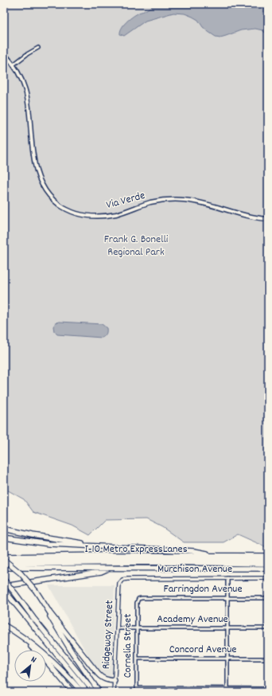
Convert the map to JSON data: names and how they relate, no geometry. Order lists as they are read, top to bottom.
{
  "streets": {
    "highway": ["I-10 Metro ExpressLanes"],
    "main road": ["Via Verde"],
    "street": [
      "Murchison Avenue",
      "Farringdon Avenue",
      "Academy Avenue",
      "Ridgeway Street",
      "Cornelia Street",
      "Concord Avenue"
    ]
  },
  "crossings": [
    ["Murchison Avenue", "Ridgeway Street"],
    ["Farringdon Avenue", "Cornelia Street"],
    ["Academy Avenue", "Ridgeway Street"],
    ["Academy Avenue", "Cornelia Street"],
    ["Cornelia Street", "Concord Avenue"]
  ],
  "parks": ["Frank G. Bonelli Regional Park"],
  "north": "top right"
}
